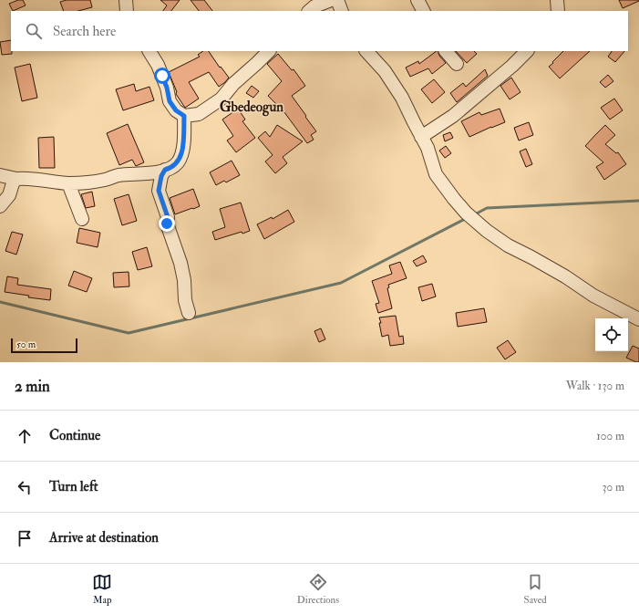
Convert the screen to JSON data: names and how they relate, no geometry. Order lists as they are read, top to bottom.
{
  "districts": ["Gbedeogun"],
  "scale_bar": "50 m",
  "page": {
    "search": "Search here",
    "scale": "50 m",
    "heading": ["2 min", "Walk · 130 m"],
    "list": [
      ["Continue", "100 m"],
      ["Turn left", "30 m"],
      "Arrive at destination"
    ],
    "nav": ["Map", "Directions", "Saved"]
  }
}
